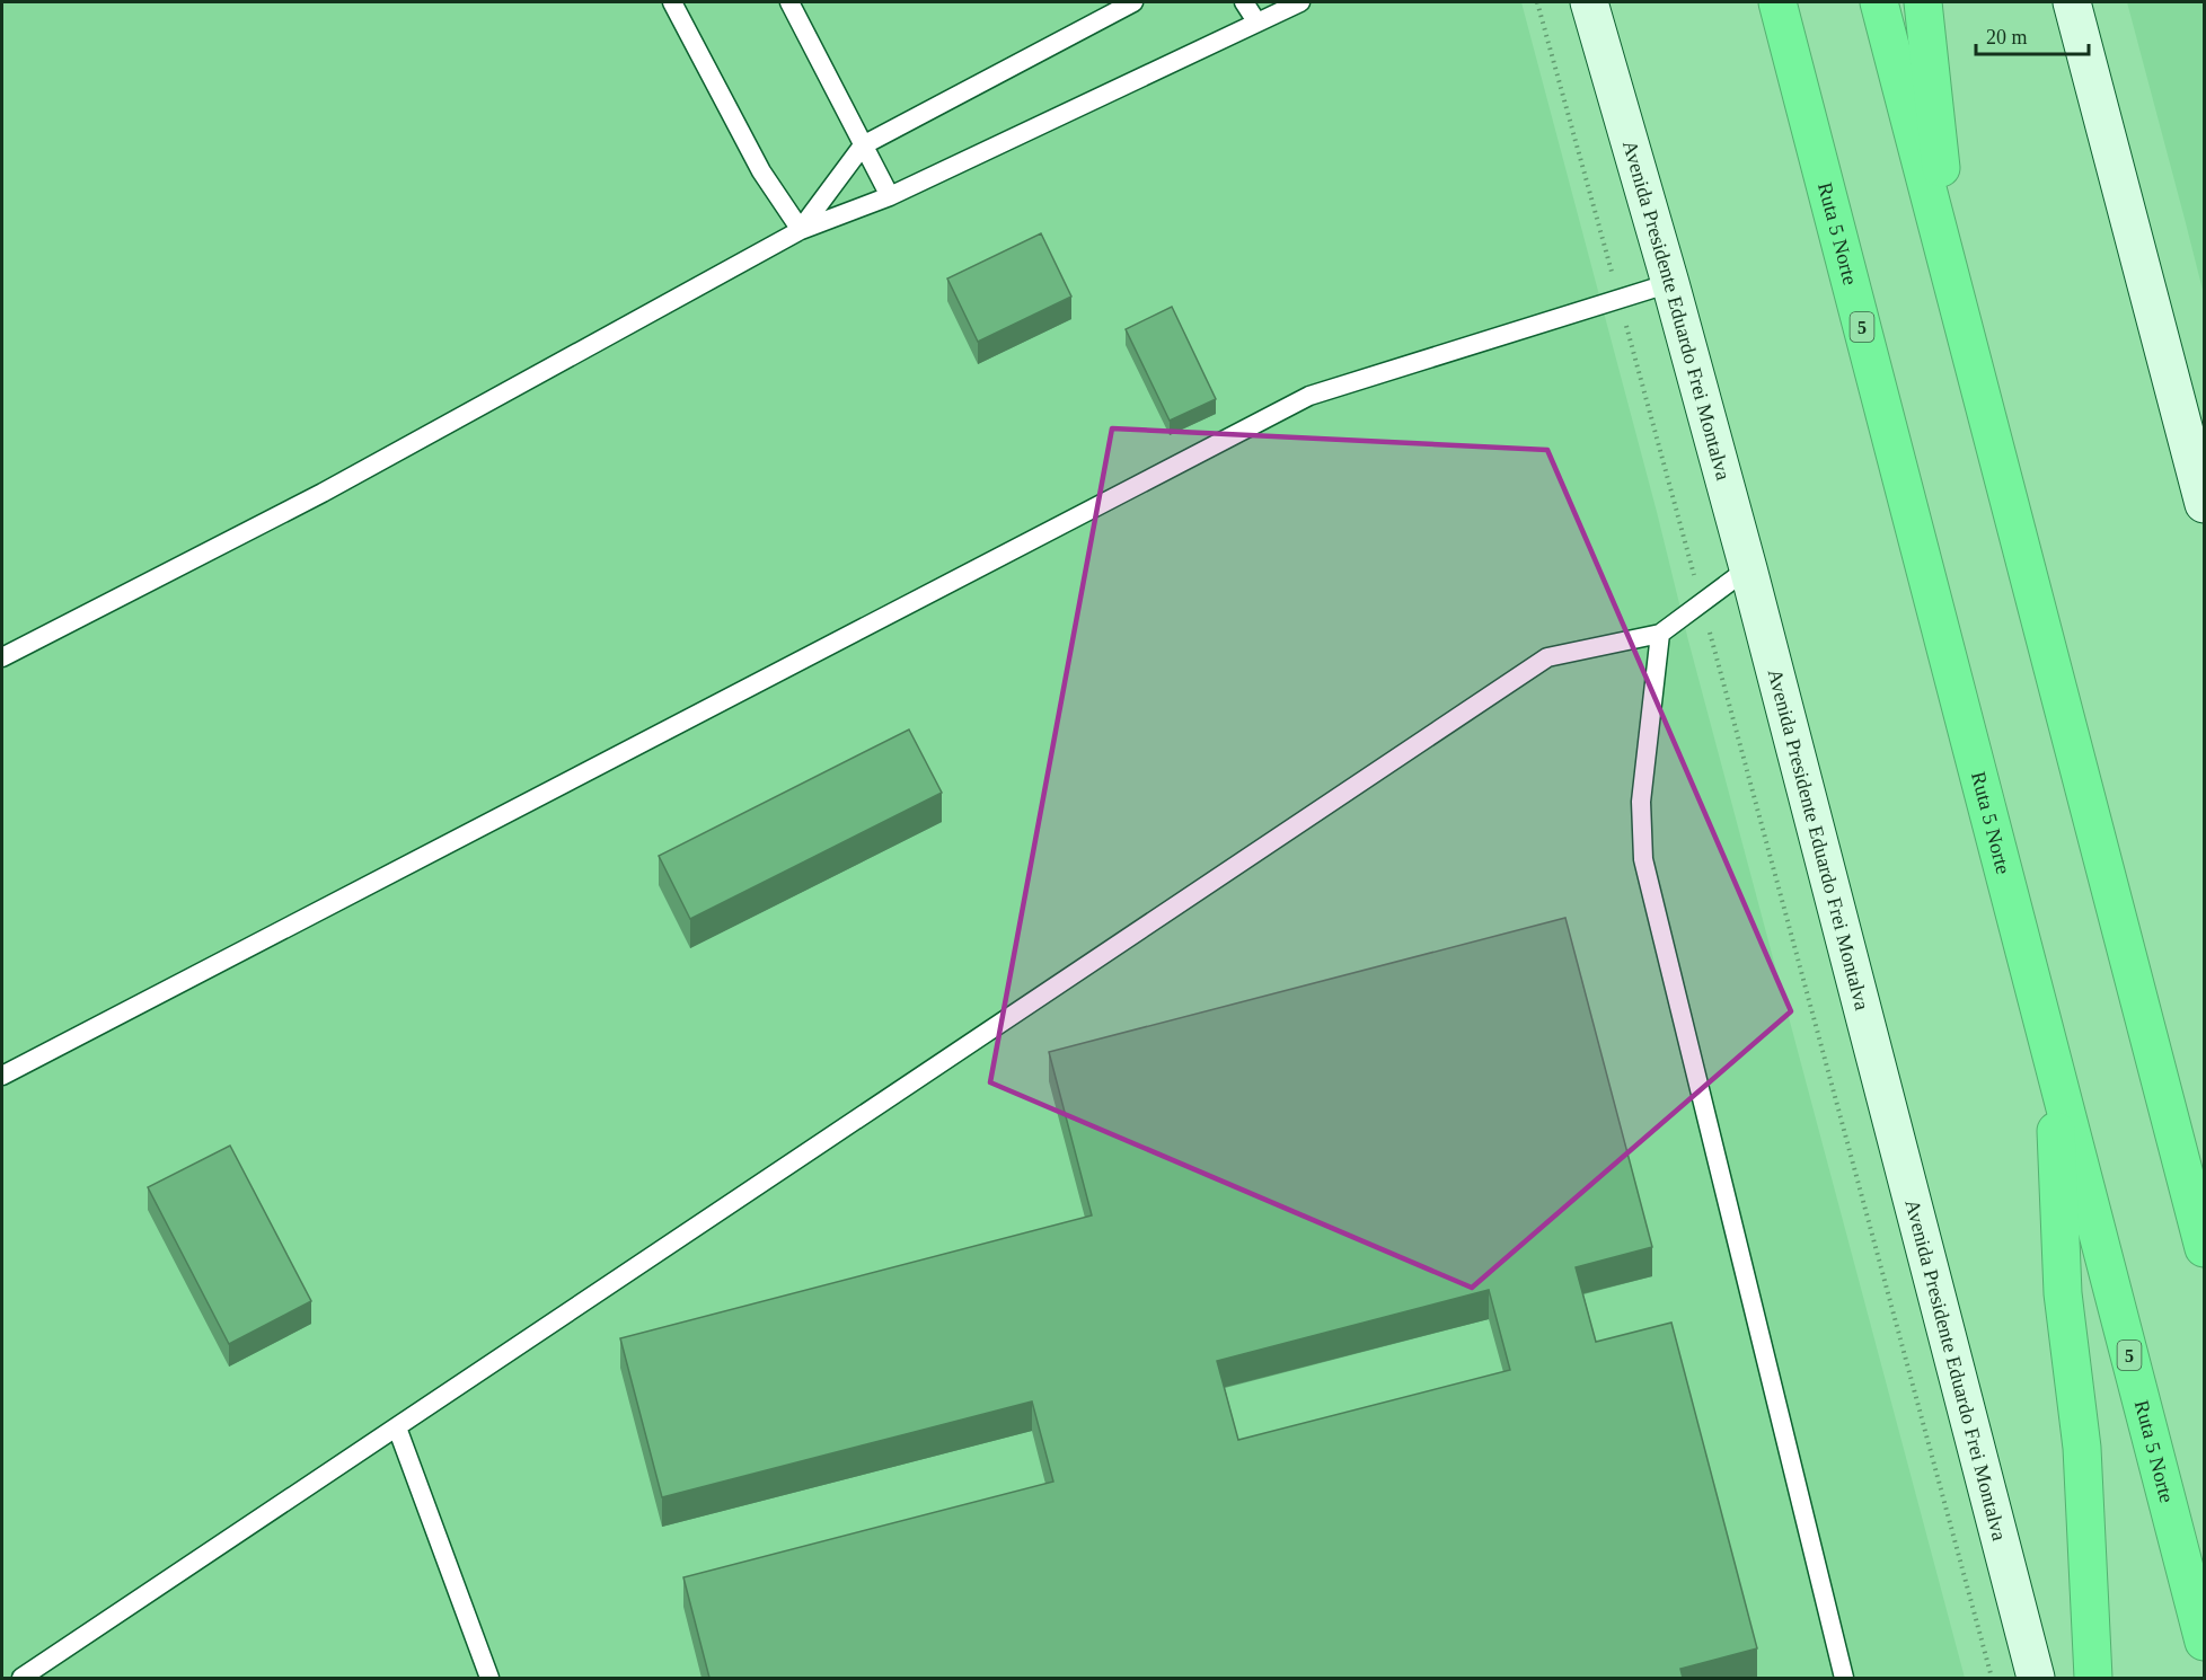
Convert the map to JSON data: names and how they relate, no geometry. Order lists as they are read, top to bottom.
{
  "streets": {
    "highway": ["Ruta 5 Norte", "5"],
    "street": ["Avenida Presidente Eduardo Frei Montalva"]
  },
  "scale_bar": "20 m"
}
